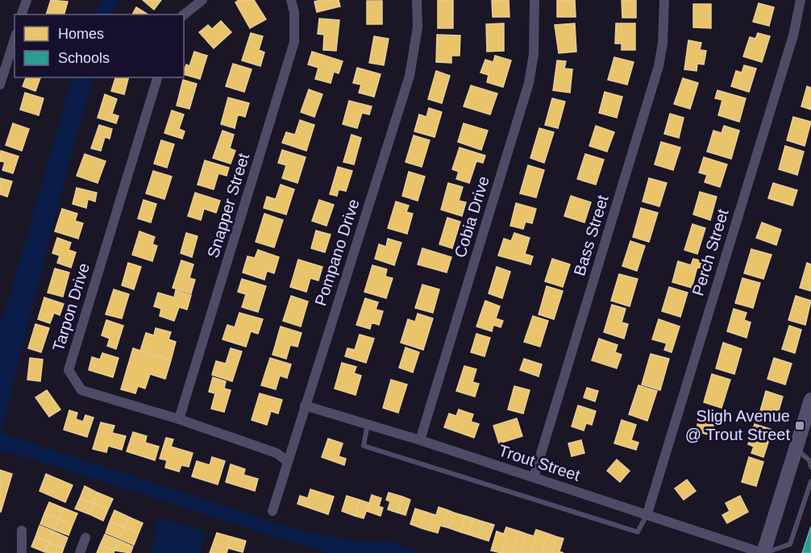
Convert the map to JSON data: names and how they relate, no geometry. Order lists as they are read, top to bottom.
{
  "streets": {
    "street": [
      "Snapper Street",
      "Cobia Drive",
      "Bass Street",
      "Pompano Drive",
      "Perch Street",
      "Tarpon Drive",
      "Trout Street"
    ]
  },
  "crossings": [
    ["Snapper Street", "Tarpon Drive"],
    ["Cobia Drive", "Trout Street"],
    ["Bass Street", "Trout Street"],
    ["Pompano Drive", "Tarpon Drive"],
    ["Pompano Drive", "Trout Street"],
    ["Perch Street", "Trout Street"]
  ],
  "places": {
    "transit": ["Sligh Avenue @ Trout Street"]
  },
  "legend": ["Homes", "Schools"]
}
